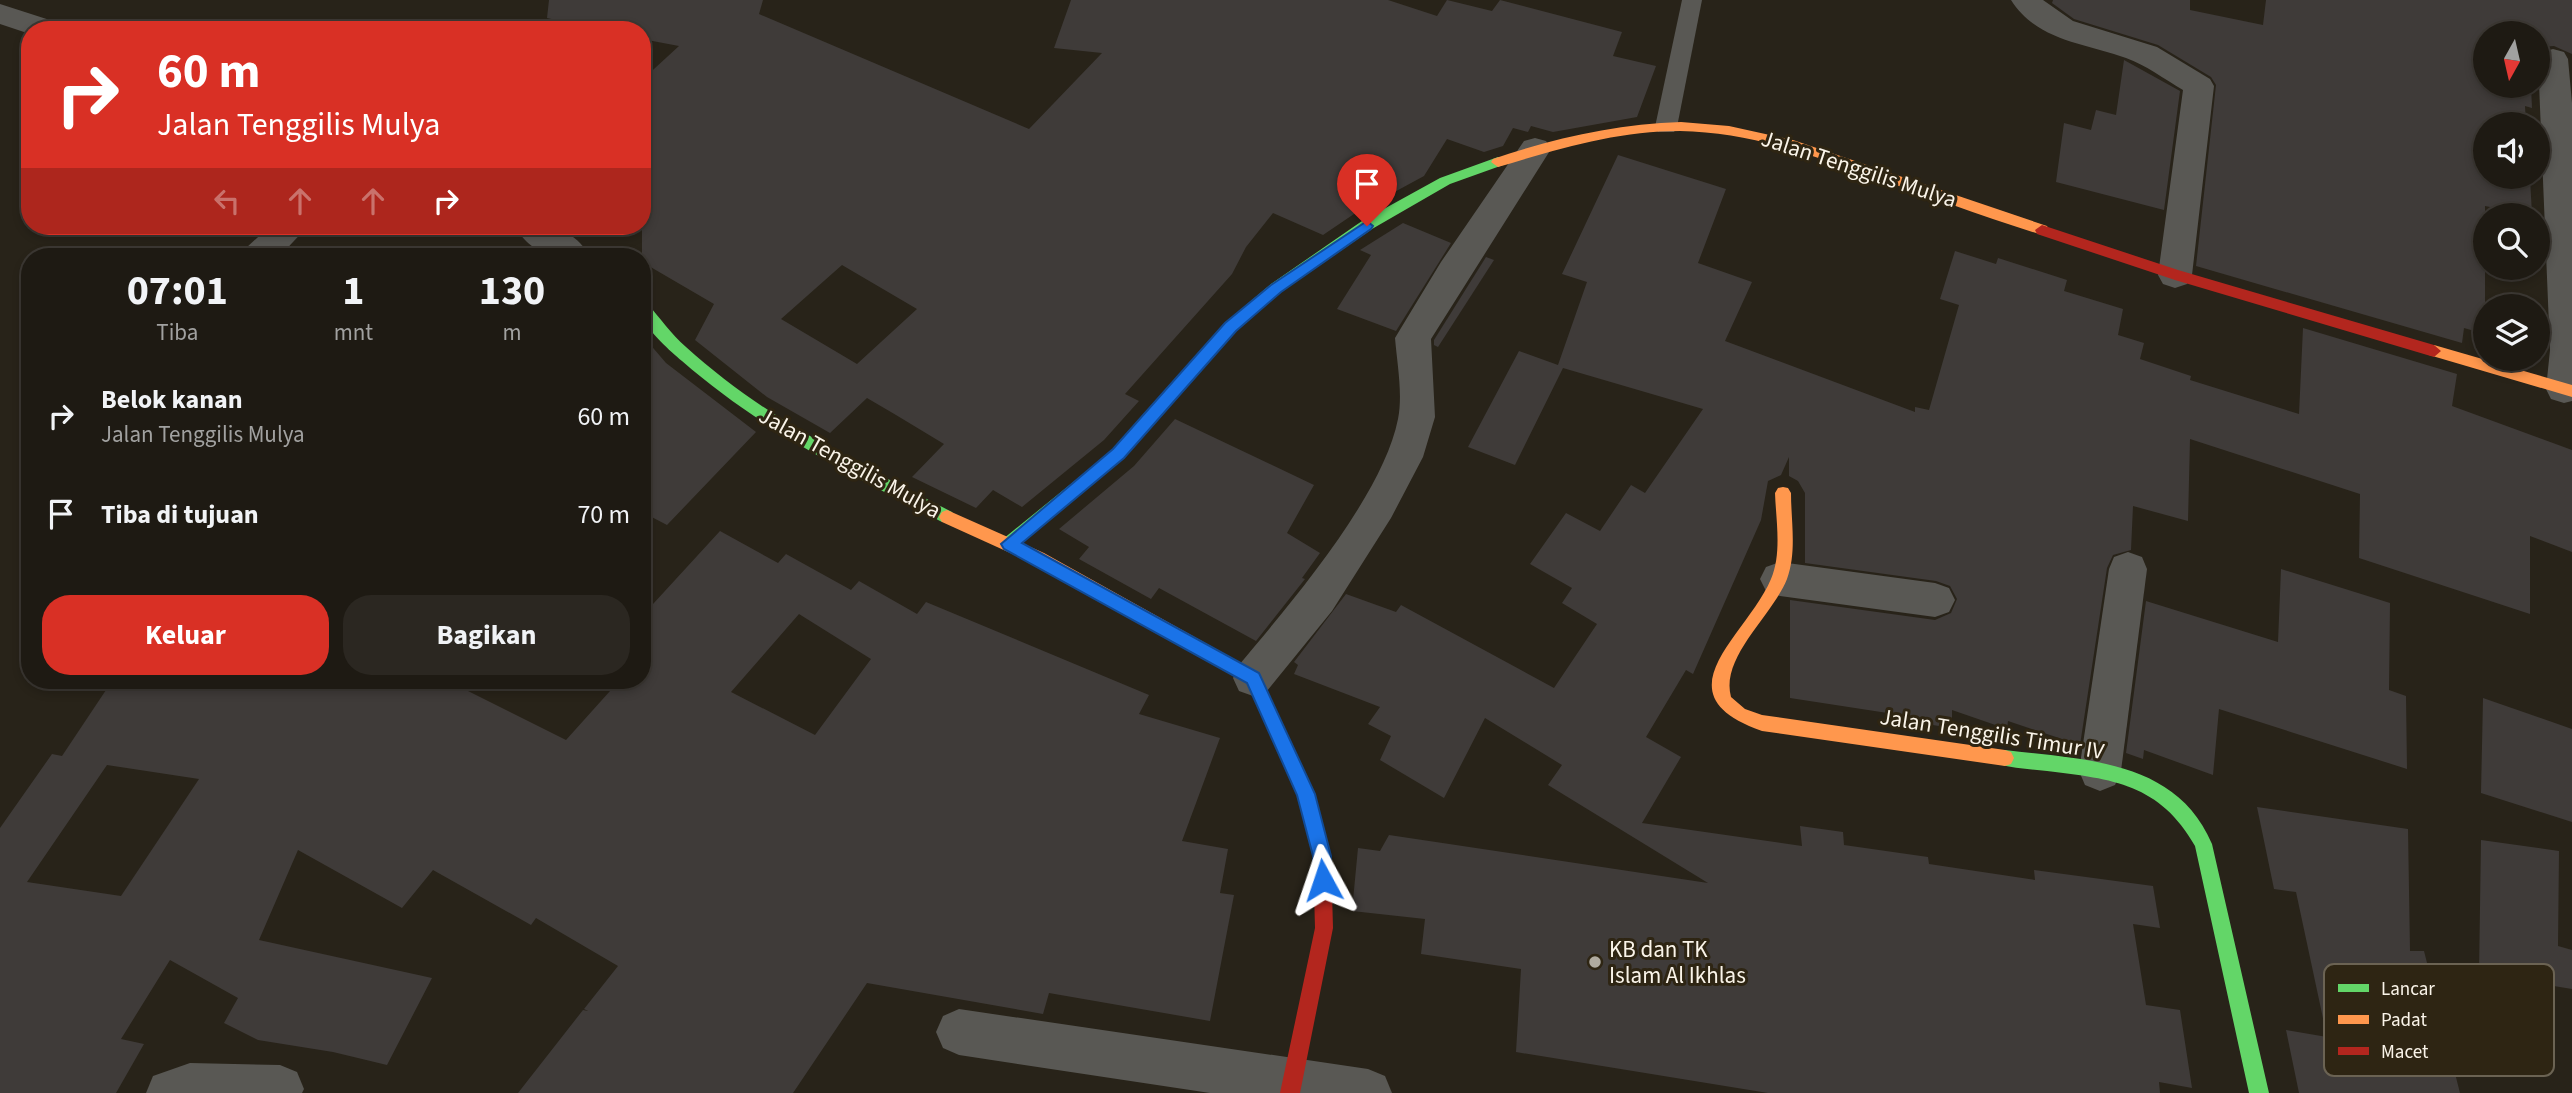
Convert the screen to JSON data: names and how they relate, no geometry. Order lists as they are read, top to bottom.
{
  "streets": {
    "street": ["Jalan Tenggilis Mulya", "Jalan Tenggilis Timur IV"]
  },
  "places": ["KB dan TK Islam Al Ikhlas"],
  "legend": ["Lancar", "Padat", "Macet"],
  "north": "bottom",
  "page": {
    "turn": ["60 m", "Jalan Tenggilis Mulya"],
    "eta": [
      "07:01",
      "Tiba",
      "1",
      "mnt",
      "130",
      "m"
    ],
    "list": [
      {
        "name": "Belok kanan",
        "note": "Jalan Tenggilis Mulya",
        "value": "60 m"
      },
      {
        "name": "Tiba di tujuan",
        "value": "70 m"
      }
    ],
    "buttons": ["Keluar", "Bagikan"]
  }
}
